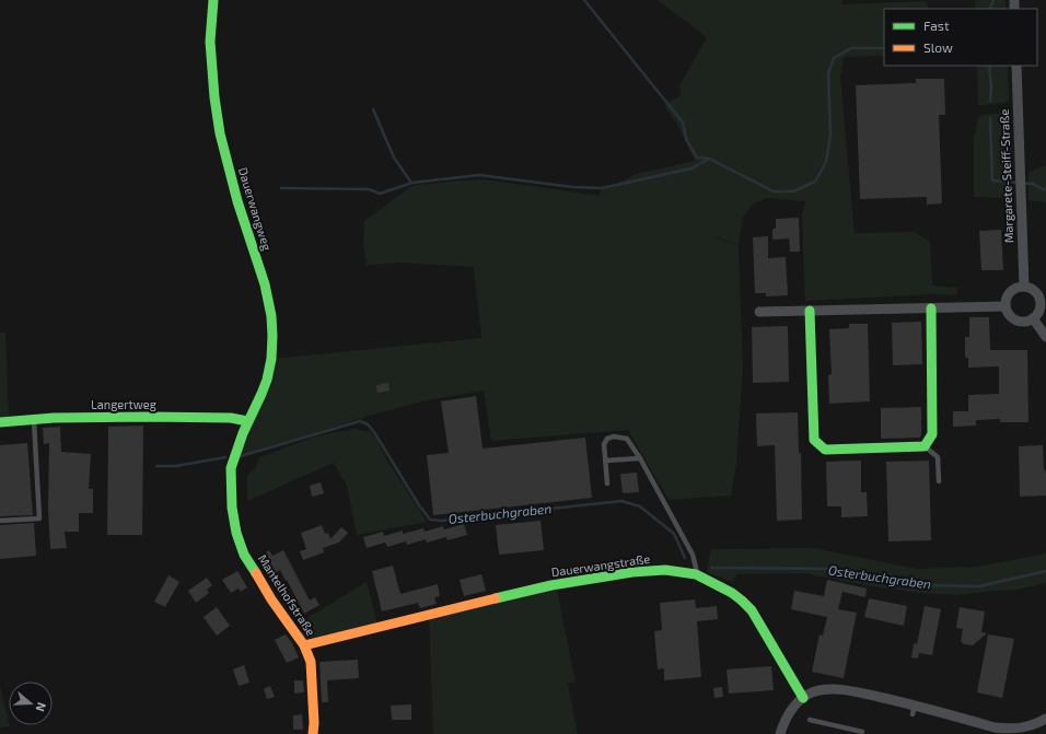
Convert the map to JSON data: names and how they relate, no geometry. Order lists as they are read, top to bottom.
{
  "streets": {
    "street": [
      "Margarete-Steiff-Straße",
      "Dauerwangweg",
      "Langertweg",
      "Dauerwangstraße",
      "Mantelhofstraße"
    ]
  },
  "crossings": [
    ["Dauerwangweg", "Langertweg"],
    ["Dauerwangweg", "Mantelhofstraße"],
    ["Langertweg", "Mantelhofstraße"],
    ["Dauerwangstraße", "Mantelhofstraße"]
  ],
  "water": ["Osterbuchgraben"],
  "legend": ["Fast", "Slow"],
  "north": "right"
}
